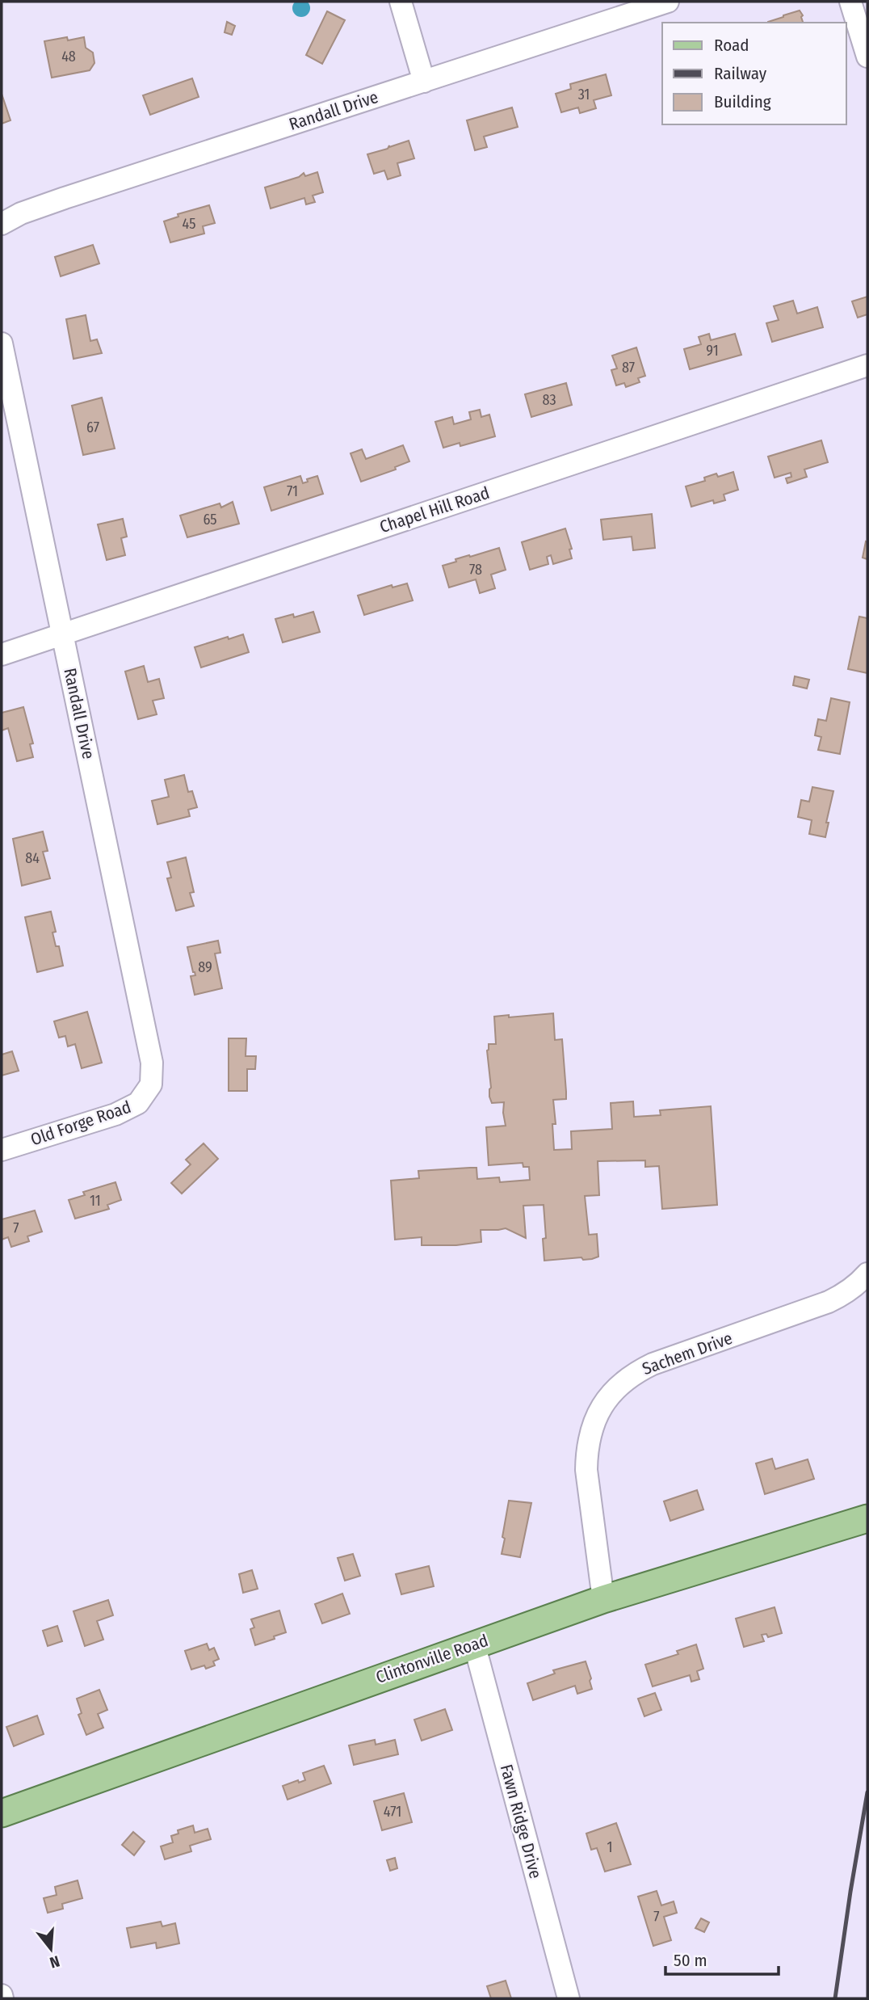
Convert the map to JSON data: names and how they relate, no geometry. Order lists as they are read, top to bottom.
{
  "streets": {
    "main road": ["Clintonville Road"],
    "street": [
      "Randall Drive",
      "Chapel Hill Road",
      "Old Forge Road",
      "Sachem Drive",
      "Fawn Ridge Drive"
    ]
  },
  "crossings": [
    ["Randall Drive", "Chapel Hill Road"],
    ["Randall Drive", "Old Forge Road"],
    ["Sachem Drive", "Clintonville Road"],
    ["Clintonville Road", "Fawn Ridge Drive"]
  ],
  "house_numbers": [
    "48",
    "31",
    "45",
    "91",
    "87",
    "83",
    "67",
    "71",
    "65",
    "78",
    "84",
    "89",
    "11",
    "7",
    "471",
    "1",
    "7"
  ],
  "legend": ["Road", "Railway", "Building"],
  "scale_bar": "50 m",
  "north": "bottom"
}
